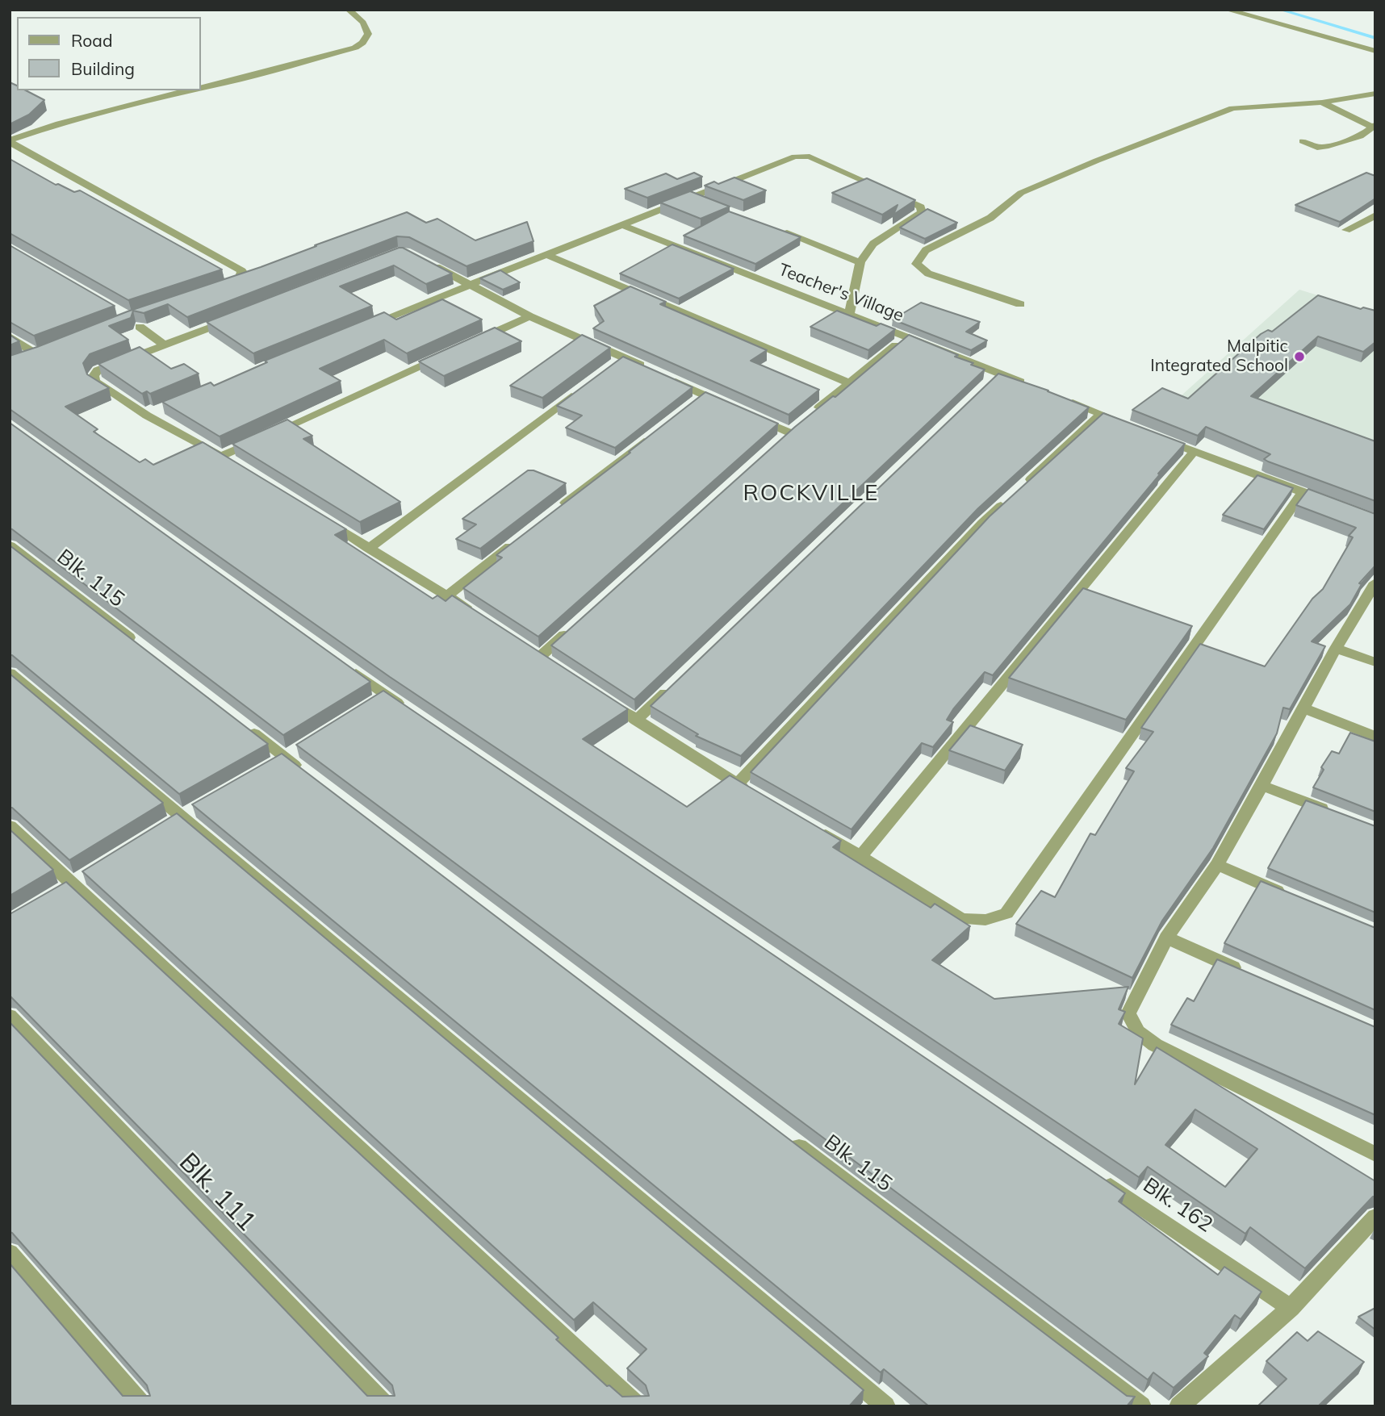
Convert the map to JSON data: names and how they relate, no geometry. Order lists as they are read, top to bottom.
{
  "streets": {
    "street": [
      "Teacher's Village",
      "Blk. 115",
      "Blk. 111",
      "Blk. 162"
    ]
  },
  "districts": ["ROCKVILLE"],
  "places": ["Malpitic Integrated School"],
  "legend": ["Road", "Building"]
}
